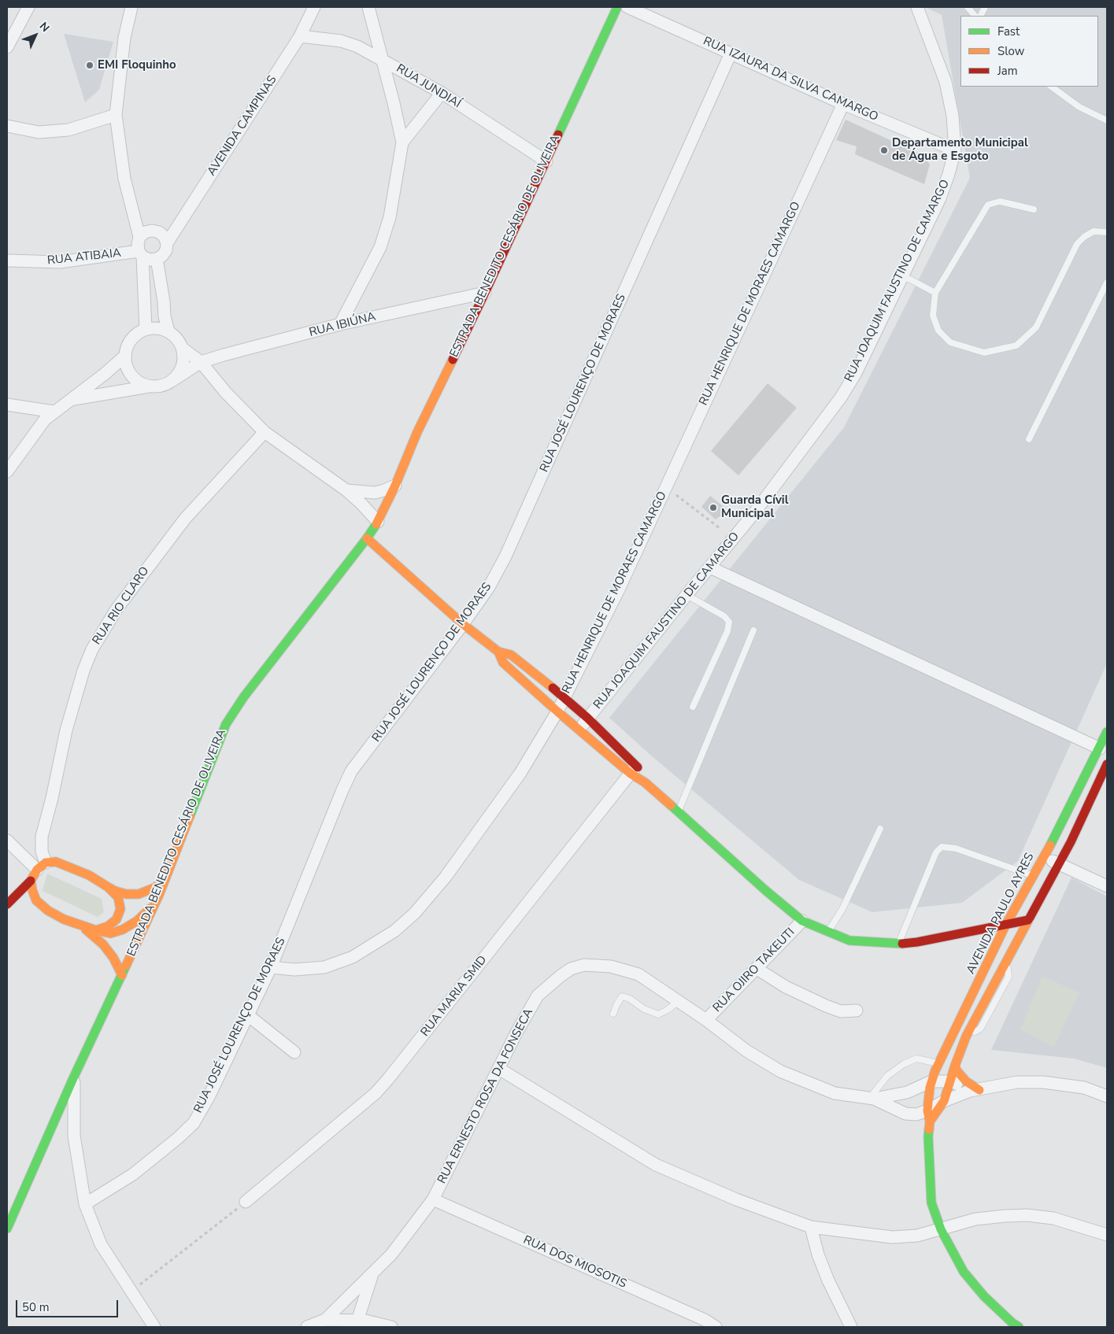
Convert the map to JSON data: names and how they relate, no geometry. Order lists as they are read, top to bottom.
{
  "streets": {
    "main road": ["ESTRADA BENEDITO CESÁRIO DE OLIVEIRA", "AVENIDA PAULO AYRES"],
    "street": [
      "RUA IZAURA DA SILVA CAMARGO",
      "RUA JUNDIAÍ",
      "AVENIDA CAMPINAS",
      "RUA ATIBAIA",
      "RUA JOAQUIM FAUSTINO DE CAMARGO",
      "RUA HENRIQUE DE MORAES CAMARGO",
      "RUA IBIÚNA",
      "RUA JOSÉ LOURENÇO DE MORAES",
      "RUA RIO CLARO",
      "RUA OJIRO TAKEUTI",
      "RUA MARIA SMID",
      "RUA ERNESTO ROSA DA FONSECA",
      "RUA DOS MIOSOTIS"
    ]
  },
  "crossings": [
    ["RUA IZAURA DA SILVA CAMARGO", "RUA JOAQUIM FAUSTINO DE CAMARGO"],
    ["RUA IZAURA DA SILVA CAMARGO", "RUA HENRIQUE DE MORAES CAMARGO"],
    ["RUA IZAURA DA SILVA CAMARGO", "RUA JOSÉ LOURENÇO DE MORAES"],
    ["RUA JUNDIAÍ", "AVENIDA CAMPINAS"],
    ["RUA JUNDIAÍ", "ESTRADA BENEDITO CESÁRIO DE OLIVEIRA"],
    ["AVENIDA CAMPINAS", "RUA ATIBAIA"],
    ["ESTRADA BENEDITO CESÁRIO DE OLIVEIRA", "RUA IBIÚNA"],
    ["RUA HENRIQUE DE MORAES CAMARGO", "RUA JOSÉ LOURENÇO DE MORAES"],
    ["AVENIDA PAULO AYRES", "RUA ERNESTO ROSA DA FONSECA"],
    ["RUA OJIRO TAKEUTI", "RUA ERNESTO ROSA DA FONSECA"],
    ["RUA ERNESTO ROSA DA FONSECA", "RUA DOS MIOSOTIS"]
  ],
  "places": ["EMI Floquinho", "Departamento Municipal de Água e Esgoto", "Guarda Cívil Municipal"],
  "legend": ["Fast", "Slow", "Jam"],
  "scale_bar": "50 m",
  "north": "top right"
}
